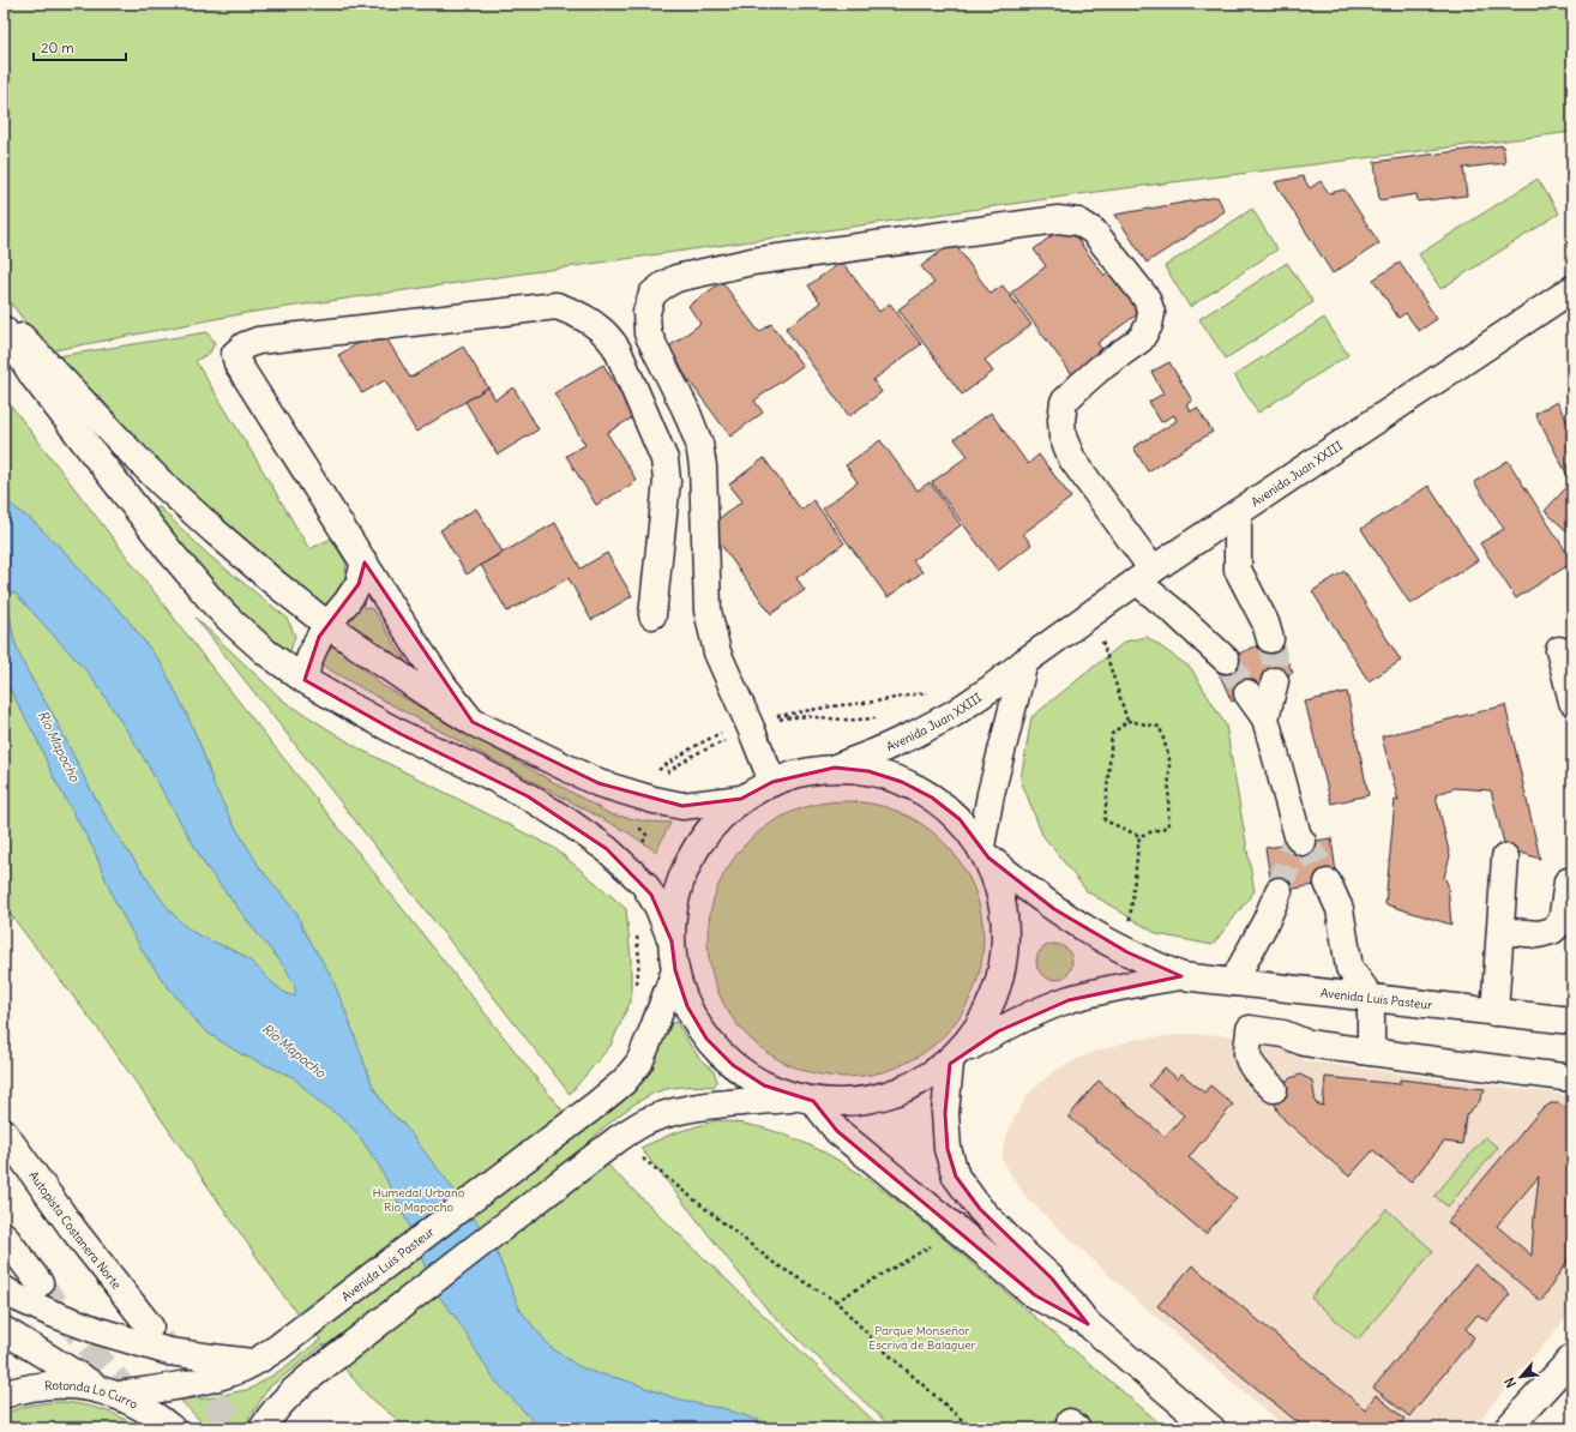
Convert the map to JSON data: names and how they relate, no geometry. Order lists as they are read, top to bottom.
{
  "streets": {
    "main road": [
      "Avenida Juan XXIII",
      "Avenida Luis Pasteur",
      "Autopista Costanera Norte",
      "Rotonda Lo Curro"
    ]
  },
  "crossings": [
    ["Avenida Luis Pasteur", "Rotonda Lo Curro"]
  ],
  "water": ["Río Mapocho"],
  "parks": ["Humedal Urbano Río Mapocho", "Parque Monseñor Escrivá de Balaguer"],
  "scale_bar": "20 m",
  "north": "bottom left"
}
